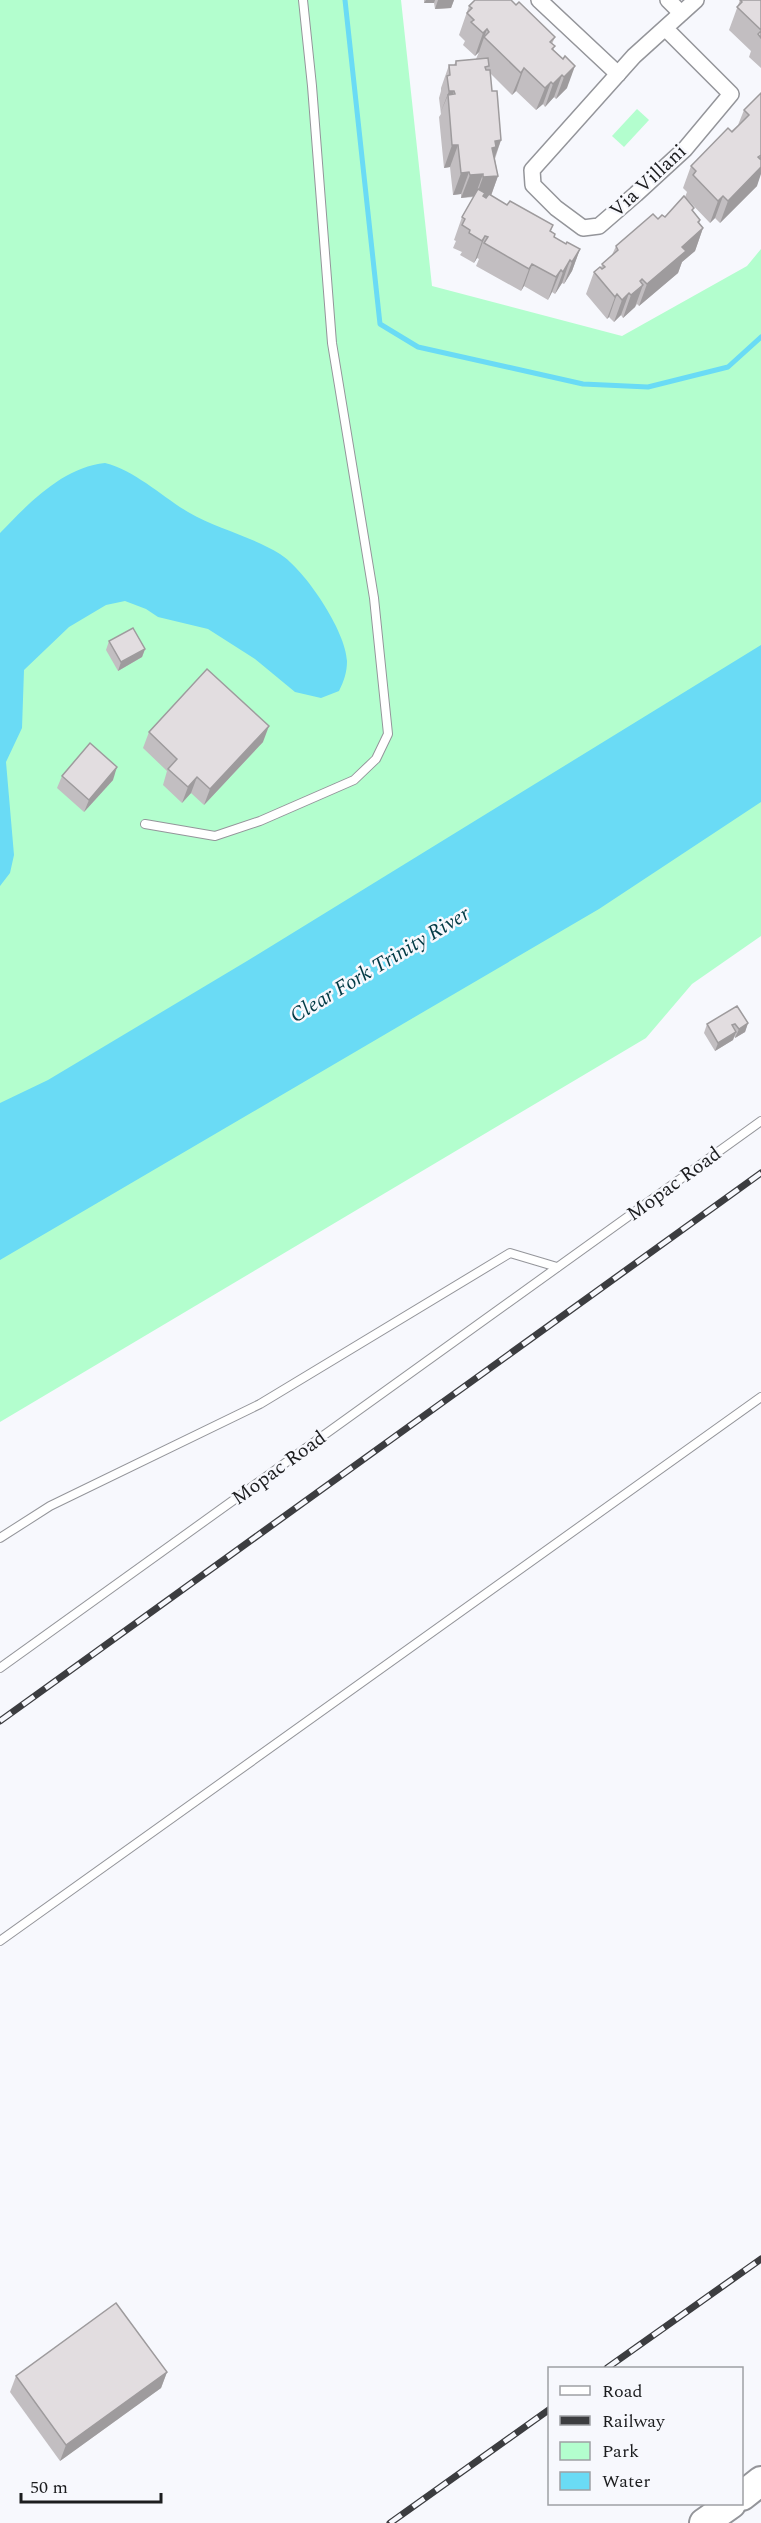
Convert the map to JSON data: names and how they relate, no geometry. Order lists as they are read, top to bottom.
{
  "streets": {
    "street": ["Via Villani"],
    "lane": ["Mopac Road"]
  },
  "water": ["Clear Fork Trinity River"],
  "legend": [
    "Road",
    "Railway",
    "Park",
    "Water"
  ],
  "scale_bar": "50 m"
}
